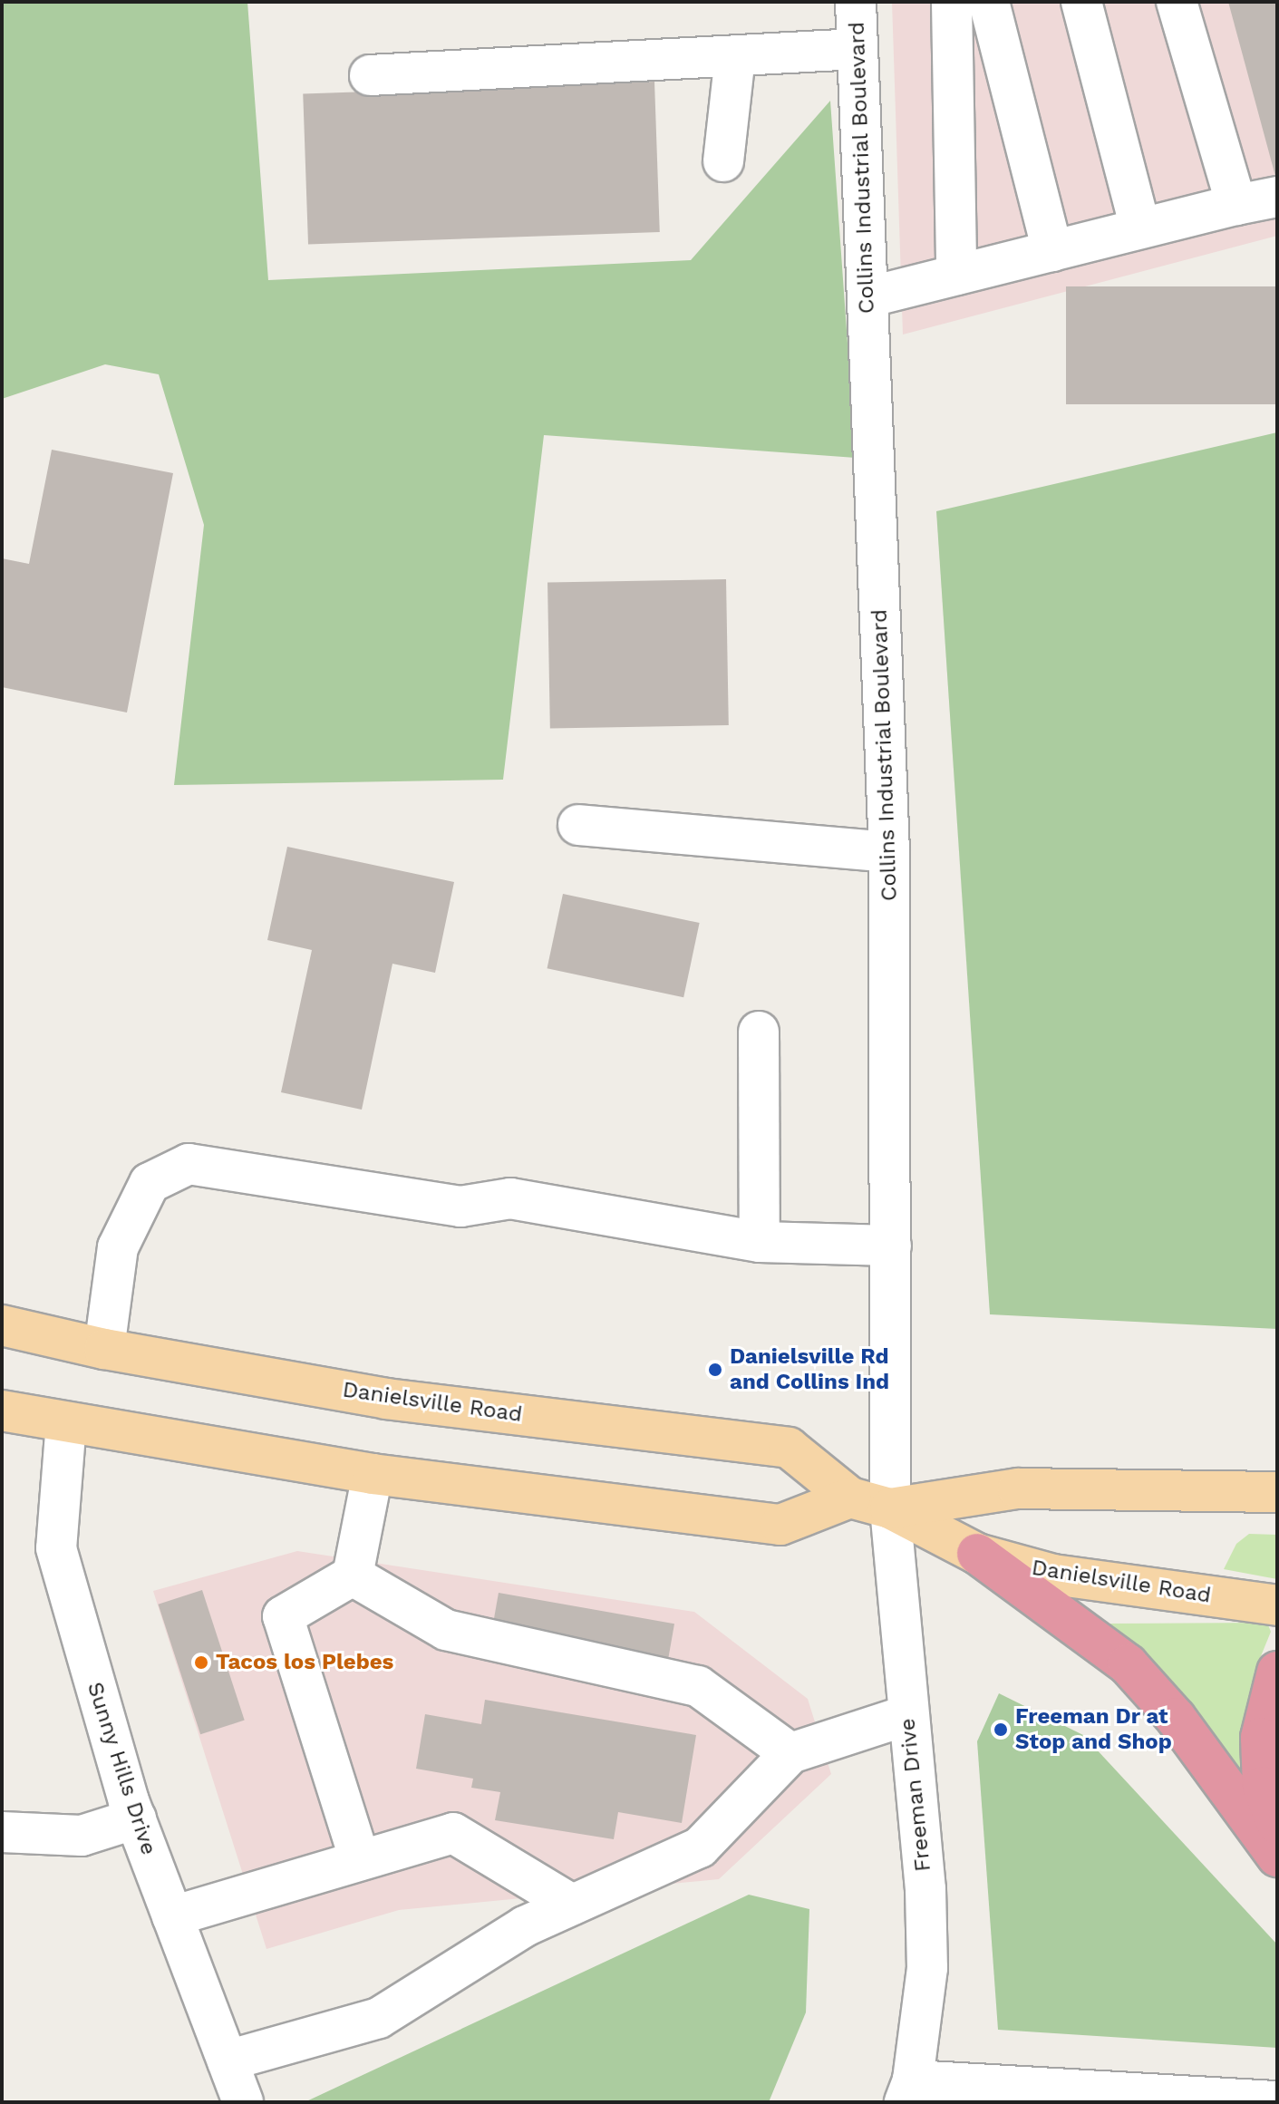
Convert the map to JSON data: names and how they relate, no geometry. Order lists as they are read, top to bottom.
{
  "streets": {
    "main road": ["Danielsville Road"],
    "street": ["Collins Industrial Boulevard", "Sunny Hills Drive", "Freeman Drive"]
  },
  "crossings": [
    ["Collins Industrial Boulevard", "Danielsville Road"],
    ["Collins Industrial Boulevard", "Freeman Drive"],
    ["Danielsville Road", "Freeman Drive"]
  ],
  "places": ["Danielsville Rd and Collins Ind", "Tacos los Plebes", "Freeman Dr at Stop and Shop"]
}
